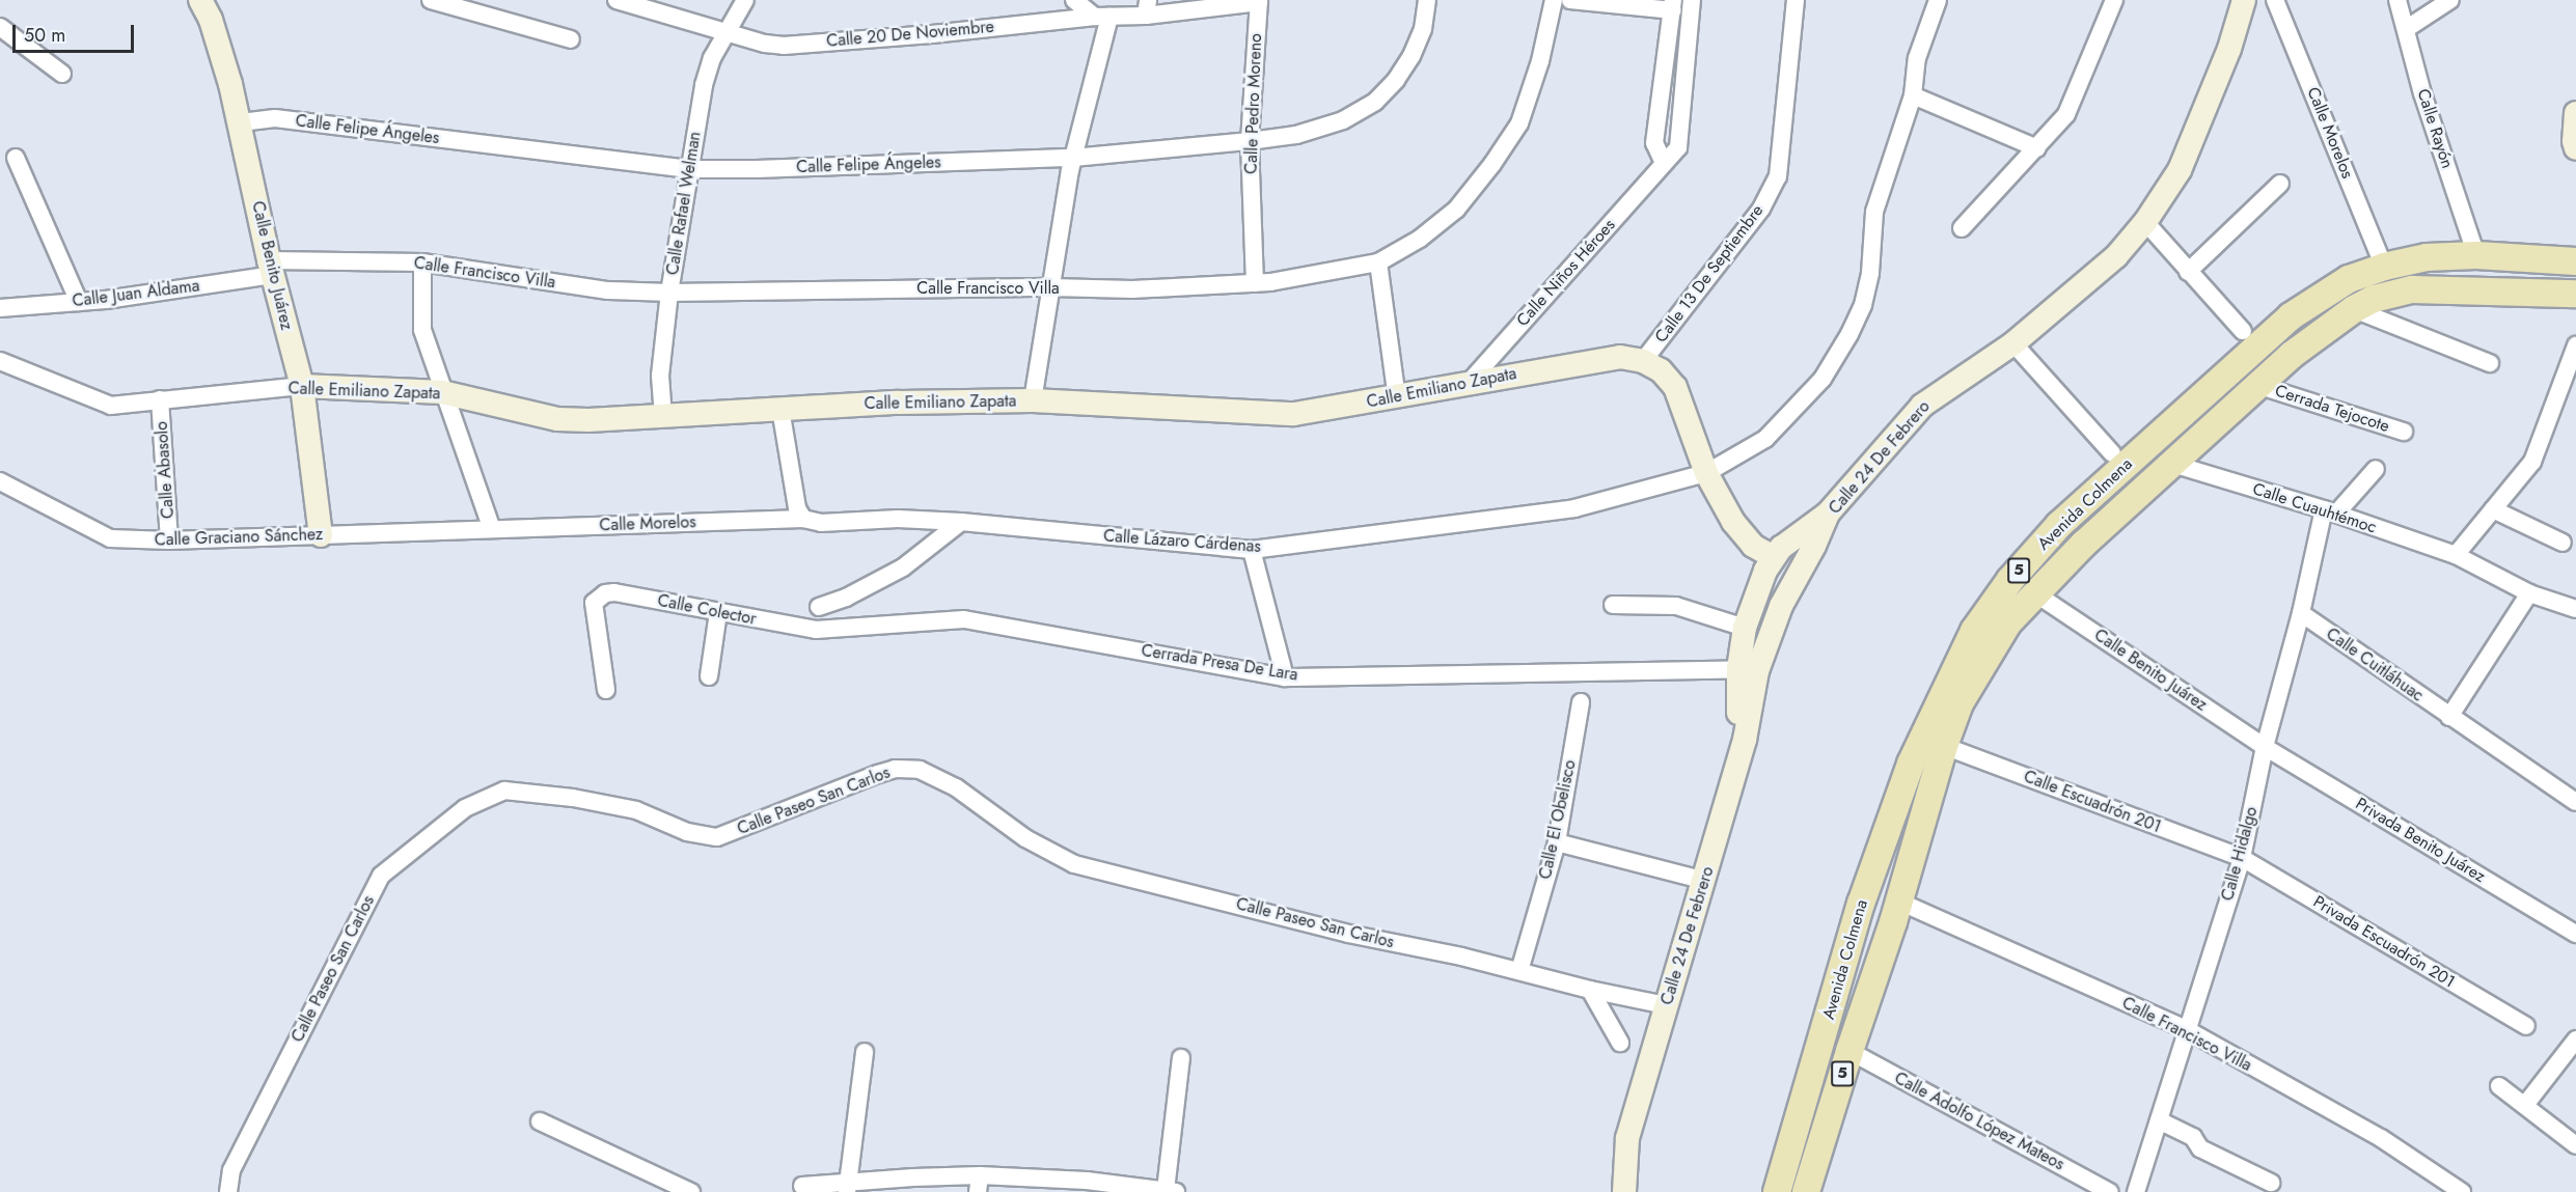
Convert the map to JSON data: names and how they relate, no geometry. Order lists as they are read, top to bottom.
{
  "streets": {
    "main road": ["Avenida Colmena", "5"],
    "street": [
      "Calle 20 De Noviembre",
      "Calle Pedro Moreno",
      "Calle Rayón",
      "Calle Felipe Ángeles",
      "Calle Morelos",
      "Calle Rafael Welman",
      "Calle Benito Juárez",
      "Calle Francisco Villa",
      "Calle Niños Héroes",
      "Calle 13 De Septiembre",
      "Calle Juan Aldama",
      "Calle Emiliano Zapata",
      "Cerrada Tejocote",
      "Calle 24 De Febrero",
      "Calle Abasolo",
      "Calle Cuauhtémoc",
      "Calle Graciano Sánchez",
      "Calle Lázaro Cárdenas",
      "Calle Colector",
      "Cerrada Presa De Lara",
      "Calle Cuitláhuac",
      "Calle Paseo San Carlos",
      "Calle Escuadrón 201",
      "Calle El Obelisco",
      "Privada Benito Juárez",
      "Calle Hidalgo",
      "Privada Escuadrón 201",
      "Calle Adolfo López Mateos"
    ]
  },
  "crossings": [
    ["Calle 20 De Noviembre", "Calle Pedro Moreno"],
    ["Calle 20 De Noviembre", "Calle Rafael Welman"],
    ["Calle Pedro Moreno", "Calle Felipe Ángeles"],
    ["Calle Pedro Moreno", "Calle Francisco Villa"],
    ["Calle Rayón", "Avenida Colmena"],
    ["Calle Felipe Ángeles", "Calle Rafael Welman"],
    ["Calle Felipe Ángeles", "Calle Benito Juárez"],
    ["Calle Morelos", "Avenida Colmena"],
    ["Calle Morelos", "Calle Graciano Sánchez"],
    ["Calle Morelos", "Calle Lázaro Cárdenas"],
    ["Calle Rafael Welman", "Calle Francisco Villa"],
    ["Calle Rafael Welman", "Calle Emiliano Zapata"],
    ["Calle Benito Juárez", "Calle Francisco Villa"],
    ["Calle Benito Juárez", "Calle Juan Aldama"],
    ["Calle Benito Juárez", "Calle Emiliano Zapata"],
    ["Calle Benito Juárez", "Avenida Colmena"],
    ["Calle Benito Juárez", "Calle Graciano Sánchez"],
    ["Calle Benito Juárez", "Privada Benito Juárez"],
    ["Calle Benito Juárez", "Calle Hidalgo"],
    ["Calle Francisco Villa", "Calle Juan Aldama"],
    ["Calle Francisco Villa", "Avenida Colmena"],
    ["Calle Francisco Villa", "Calle Hidalgo"],
    ["Calle Niños Héroes", "Calle Emiliano Zapata"],
    ["Calle 13 De Septiembre", "Calle Emiliano Zapata"],
    ["Calle Emiliano Zapata", "Calle Abasolo"],
    ["Calle Emiliano Zapata", "Calle Lázaro Cárdenas"],
    ["Cerrada Tejocote", "Avenida Colmena"],
    ["Calle 24 De Febrero", "Calle Paseo San Carlos"],
    ["Calle Abasolo", "Calle Graciano Sánchez"],
    ["Avenida Colmena", "Calle Cuauhtémoc"],
    ["Avenida Colmena", "5"],
    ["Avenida Colmena", "Calle Escuadrón 201"],
    ["Avenida Colmena", "Calle Adolfo López Mateos"],
    ["Calle Cuauhtémoc", "Calle Hidalgo"],
    ["5", "Calle Adolfo López Mateos"],
    ["Calle Colector", "Cerrada Presa De Lara"],
    ["Calle Cuitláhuac", "Calle Hidalgo"],
    ["Calle Paseo San Carlos", "Calle El Obelisco"],
    ["Calle Escuadrón 201", "Calle Hidalgo"],
    ["Calle Escuadrón 201", "Privada Escuadrón 201"],
    ["Privada Benito Juárez", "Calle Hidalgo"],
    ["Calle Hidalgo", "Privada Escuadrón 201"]
  ],
  "scale_bar": "50 m"
}
